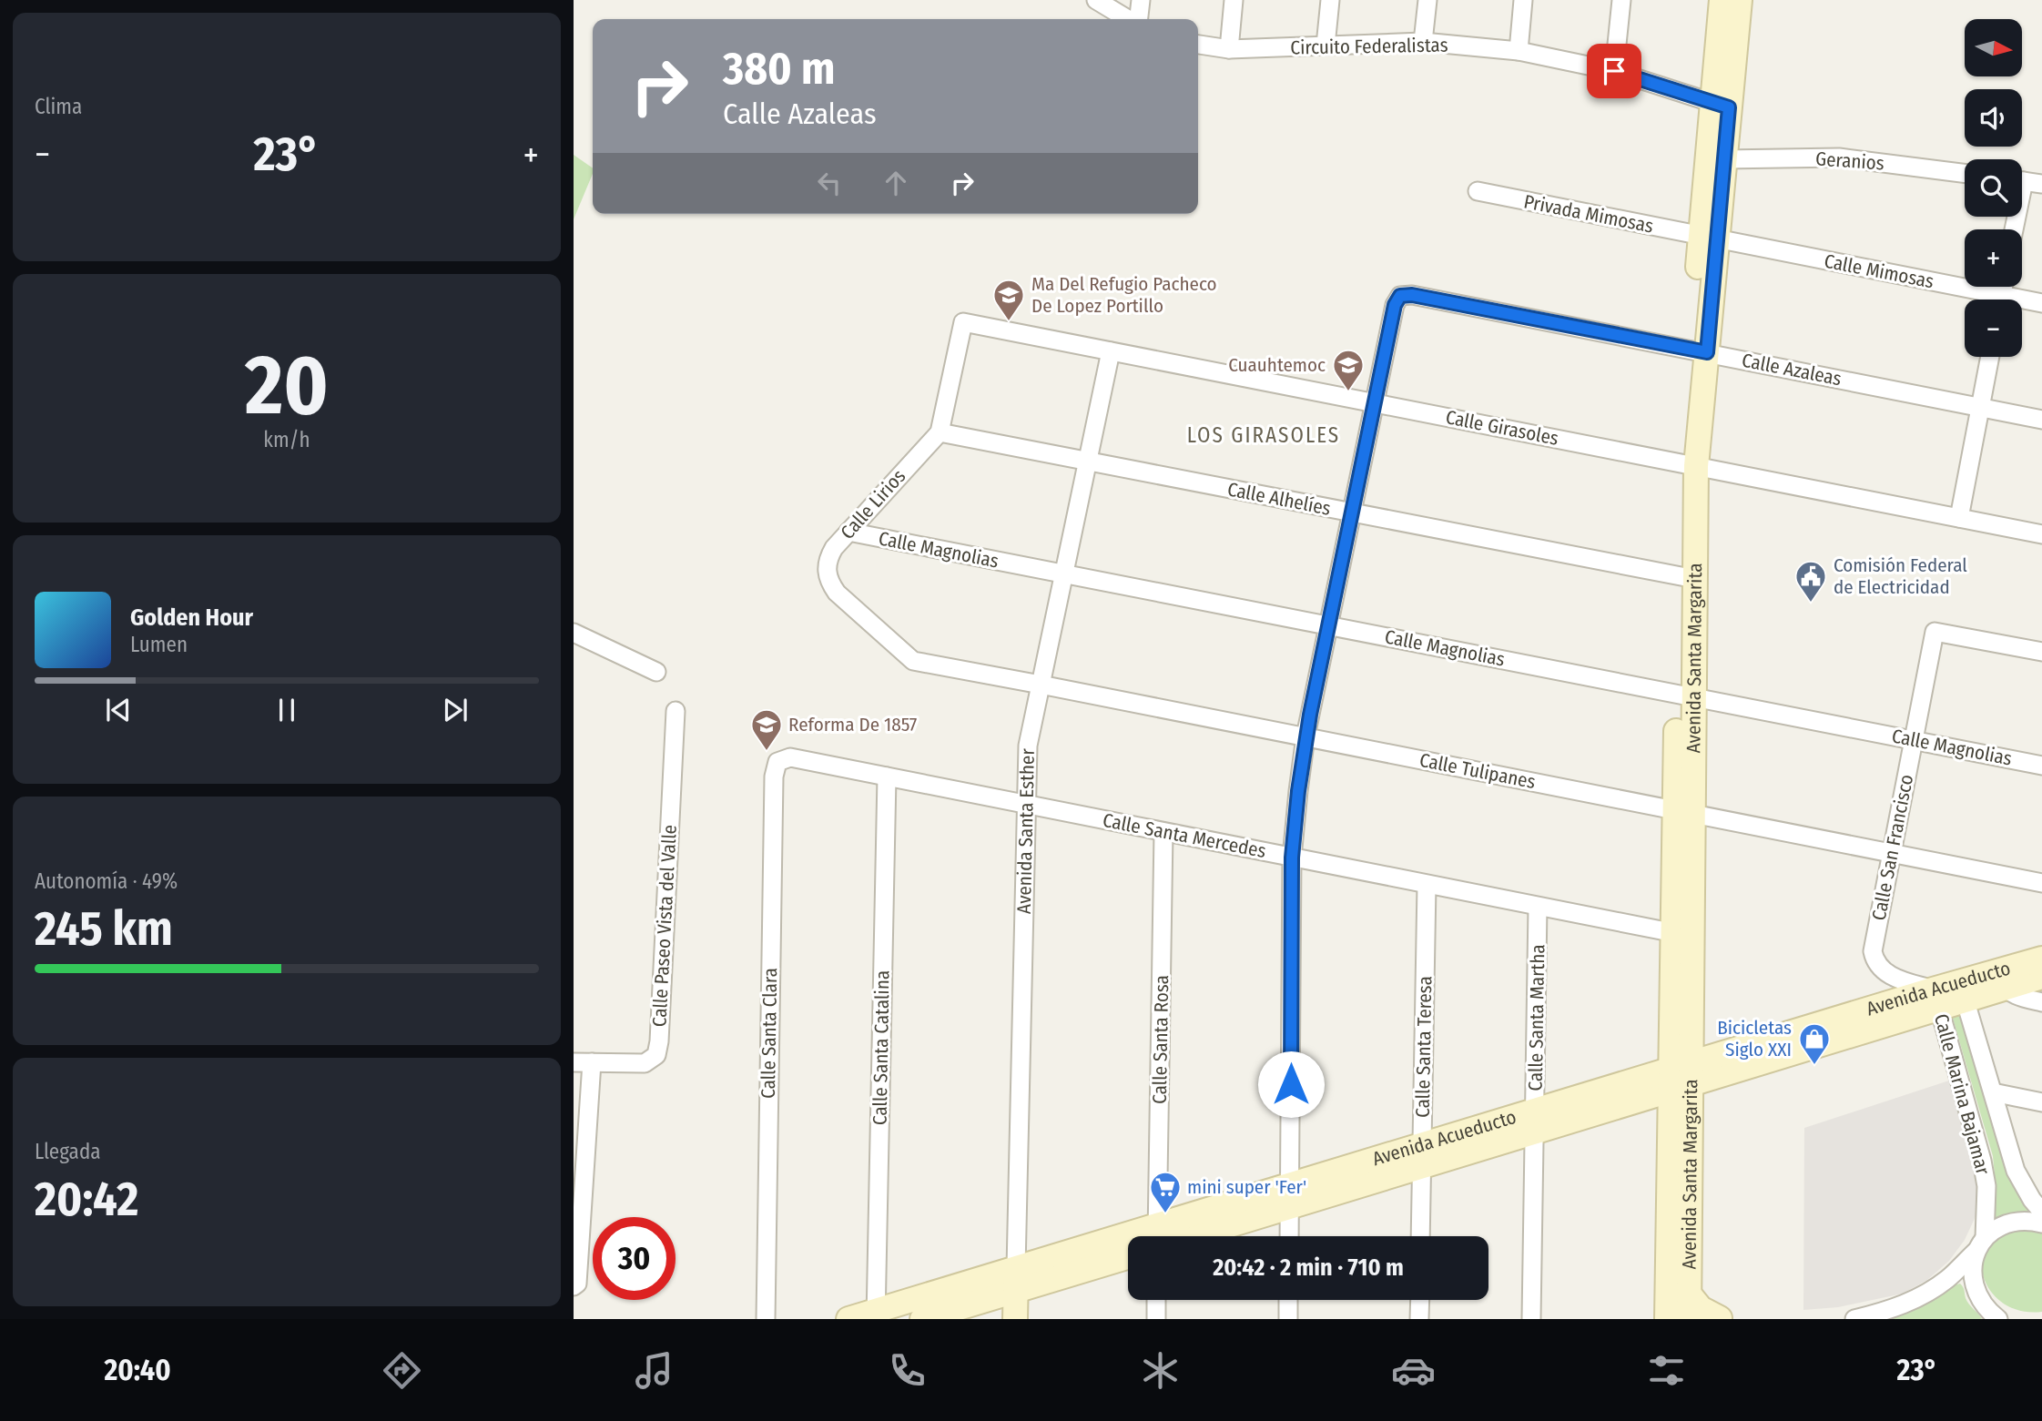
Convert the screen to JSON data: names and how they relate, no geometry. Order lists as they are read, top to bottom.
{
  "streets": {
    "main road": ["Avenida Santa Margarita", "Avenida Santa Esther", "Avenida Acueducto"],
    "street": [
      "Circuito Federalistas",
      "Geranios",
      "Privada Mimosas",
      "Calle Mimosas",
      "Calle Azaleas",
      "Calle Girasoles",
      "Calle Alhelíes",
      "Calle Lirios",
      "Calle Magnolias",
      "Calle Tulipanes",
      "Calle Santa Mercedes",
      "Calle San Francisco",
      "Calle Paseo Vista del Valle",
      "Calle Santa Martha",
      "Calle Santa Clara",
      "Calle Santa Rosa",
      "Calle Santa Teresa",
      "Calle Santa Catalina",
      "Calle Marina Bajamar"
    ]
  },
  "crossings": [
    ["Circuito Federalistas", "Avenida Santa Margarita"],
    ["Geranios", "Avenida Santa Margarita"],
    ["Privada Mimosas", "Calle Mimosas"],
    ["Privada Mimosas", "Avenida Santa Margarita"],
    ["Calle Mimosas", "Avenida Santa Margarita"],
    ["Calle Azaleas", "Calle Girasoles"],
    ["Calle Azaleas", "Avenida Santa Margarita"],
    ["Calle Girasoles", "Calle Alhelíes"],
    ["Calle Girasoles", "Calle Lirios"],
    ["Calle Girasoles", "Avenida Santa Margarita"],
    ["Calle Girasoles", "Avenida Santa Esther"],
    ["Calle Alhelíes", "Calle Lirios"],
    ["Calle Alhelíes", "Avenida Santa Margarita"],
    ["Calle Alhelíes", "Avenida Santa Esther"],
    ["Calle Lirios", "Calle Magnolias"],
    ["Calle Lirios", "Calle Tulipanes"],
    ["Calle Magnolias", "Avenida Santa Margarita"],
    ["Calle Magnolias", "Avenida Santa Esther"],
    ["Calle Magnolias", "Calle San Francisco"],
    ["Avenida Santa Margarita", "Calle Tulipanes"],
    ["Avenida Santa Margarita", "Calle Santa Mercedes"],
    ["Avenida Santa Margarita", "Avenida Acueducto"],
    ["Calle Tulipanes", "Avenida Santa Esther"],
    ["Calle Tulipanes", "Calle San Francisco"],
    ["Avenida Santa Esther", "Calle Santa Mercedes"],
    ["Avenida Santa Esther", "Avenida Acueducto"],
    ["Calle Santa Mercedes", "Calle Santa Martha"],
    ["Calle Santa Mercedes", "Calle Santa Clara"],
    ["Calle Santa Mercedes", "Calle Santa Rosa"],
    ["Calle Santa Mercedes", "Calle Santa Teresa"],
    ["Calle Santa Mercedes", "Calle Santa Catalina"],
    ["Calle San Francisco", "Avenida Acueducto"],
    ["Calle San Francisco", "Calle Marina Bajamar"],
    ["Avenida Acueducto", "Calle Santa Martha"],
    ["Avenida Acueducto", "Calle Santa Teresa"],
    ["Avenida Acueducto", "Calle Santa Catalina"],
    ["Avenida Acueducto", "Calle Marina Bajamar"]
  ],
  "districts": ["LOS GIRASOLES"],
  "places": {
    "school or university": ["Ma Del Refugio Pacheco De Lopez Portillo", "Cuauhtemoc", "Reforma De 1857"],
    "public building": ["Comisión Federal de Electricidad"],
    "shop": ["Bicicletas Siglo XXI"],
    "supermarket": ["mini super 'Fer'"]
  },
  "north": "right",
  "page": {
    "tile": [
      "Clima",
      ["20", "km/h"],
      ["Autonomía · 49%", "245 km"],
      ["Llegada", "20:42"]
    ],
    "map_buttons": ["+", "−"],
    "turn": ["380 m", "Calle Azaleas"],
    "heat": ["−", "23°", "+"],
    "song": ["Golden Hour", "Lumen"],
    "limit": "30",
    "trip": "20:42 · 2 min · 710 m",
    "tabs": ["20:40", "23°"]
  }
}
